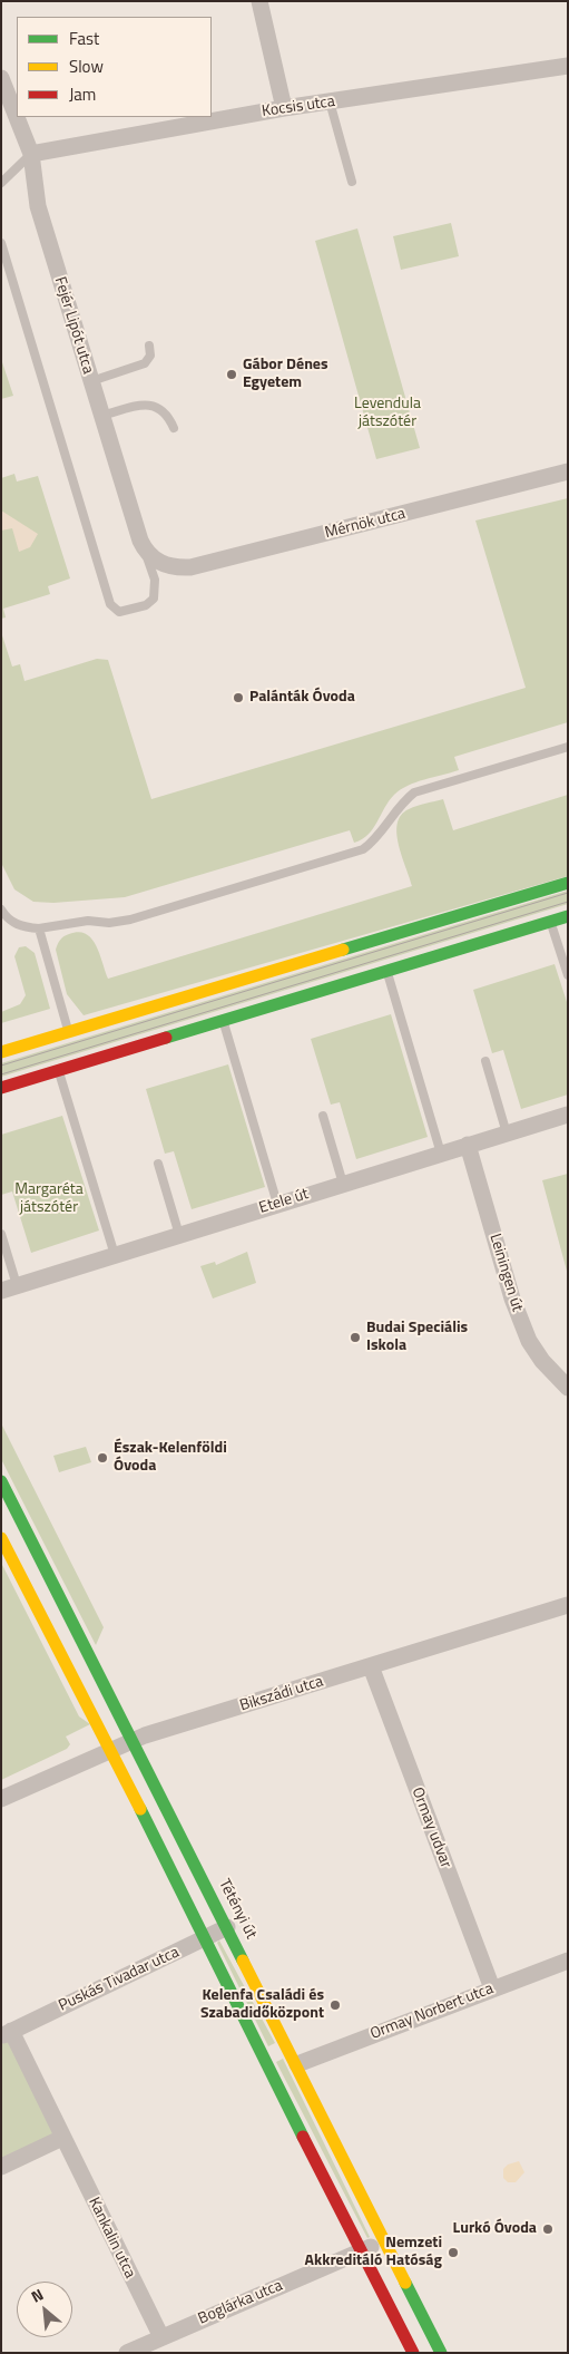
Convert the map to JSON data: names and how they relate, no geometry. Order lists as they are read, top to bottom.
{
  "streets": {
    "street": [
      "Kocsis utca",
      "Fejér Lipót utca",
      "Mérnök utca",
      "Etele út",
      "Leiningen út",
      "Bikszádi utca",
      "Ormay udvar",
      "Tétényi út",
      "Puskás Tivadar utca",
      "Ormay Norbert utca",
      "Kankalin utca",
      "Boglárka utca"
    ]
  },
  "crossings": [
    ["Kocsis utca", "Fejér Lipót utca"],
    ["Fejér Lipót utca", "Mérnök utca"],
    ["Etele út", "Leiningen út"],
    ["Bikszádi utca", "Ormay udvar"],
    ["Bikszádi utca", "Tétényi út"],
    ["Ormay udvar", "Ormay Norbert utca"],
    ["Tétényi út", "Puskás Tivadar utca"],
    ["Tétényi út", "Ormay Norbert utca"],
    ["Tétényi út", "Boglárka utca"],
    ["Puskás Tivadar utca", "Kankalin utca"],
    ["Kankalin utca", "Boglárka utca"]
  ],
  "parks": ["Levendula játszótér", "Margaréta játszótér"],
  "places": [
    "Gábor Dénes Egyetem",
    "Palánták Óvoda",
    "Budai Speciális Iskola",
    "Észak-Kelenföldi Óvoda",
    "Kelenfa Családi és Szabadidőközpont",
    "Lurkó Óvoda",
    "Nemzeti Akkreditáló Hatóság"
  ],
  "legend": ["Fast", "Slow", "Jam"],
  "north": "top left"
}
